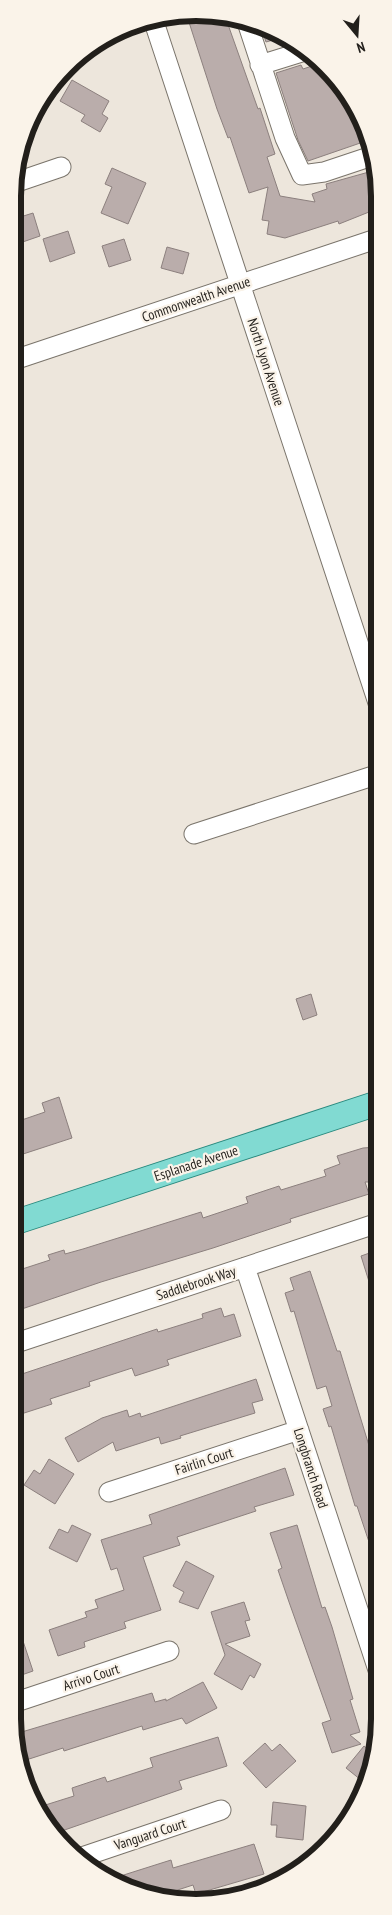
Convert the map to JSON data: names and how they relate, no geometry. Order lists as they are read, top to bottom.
{
  "streets": {
    "main road": ["Esplanade Avenue"],
    "street": [
      "Commonwealth Avenue",
      "North Lyon Avenue",
      "Saddlebrook Way",
      "Fairlin Court",
      "Longbranch Road",
      "Arrivo Court",
      "Vanguard Court"
    ]
  },
  "crossings": [
    ["Commonwealth Avenue", "North Lyon Avenue"],
    ["Saddlebrook Way", "Longbranch Road"],
    ["Fairlin Court", "Longbranch Road"]
  ],
  "north": "bottom"
}
